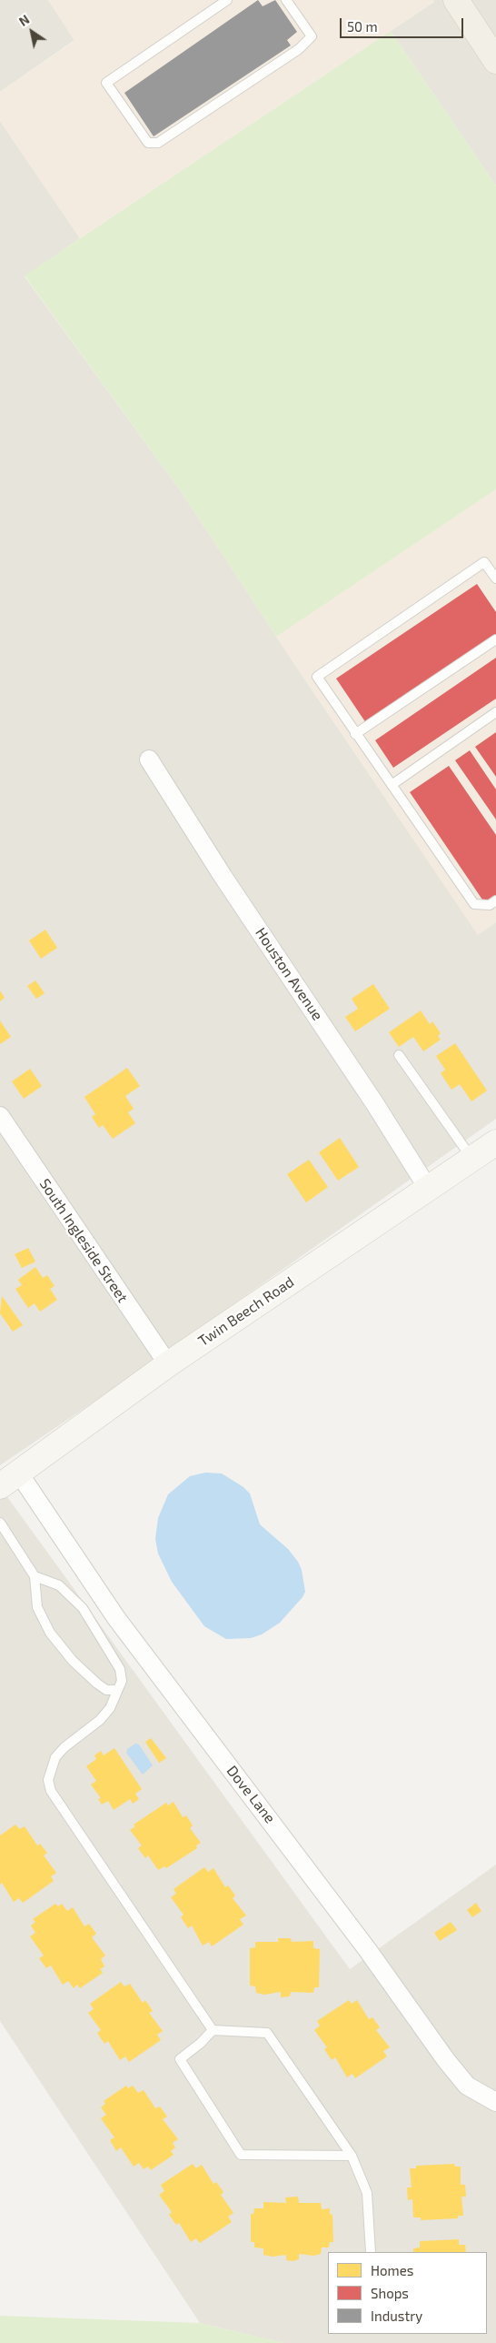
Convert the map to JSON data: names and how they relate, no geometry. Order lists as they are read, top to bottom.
{
  "streets": {
    "street": [
      "Houston Avenue",
      "South Ingleside Street",
      "Twin Beech Road",
      "Dove Lane"
    ]
  },
  "crossings": [
    ["Houston Avenue", "Twin Beech Road"],
    ["South Ingleside Street", "Twin Beech Road"],
    ["Twin Beech Road", "Dove Lane"]
  ],
  "legend": ["Homes", "Shops", "Industry"],
  "scale_bar": "50 m",
  "north": "top left"
}
